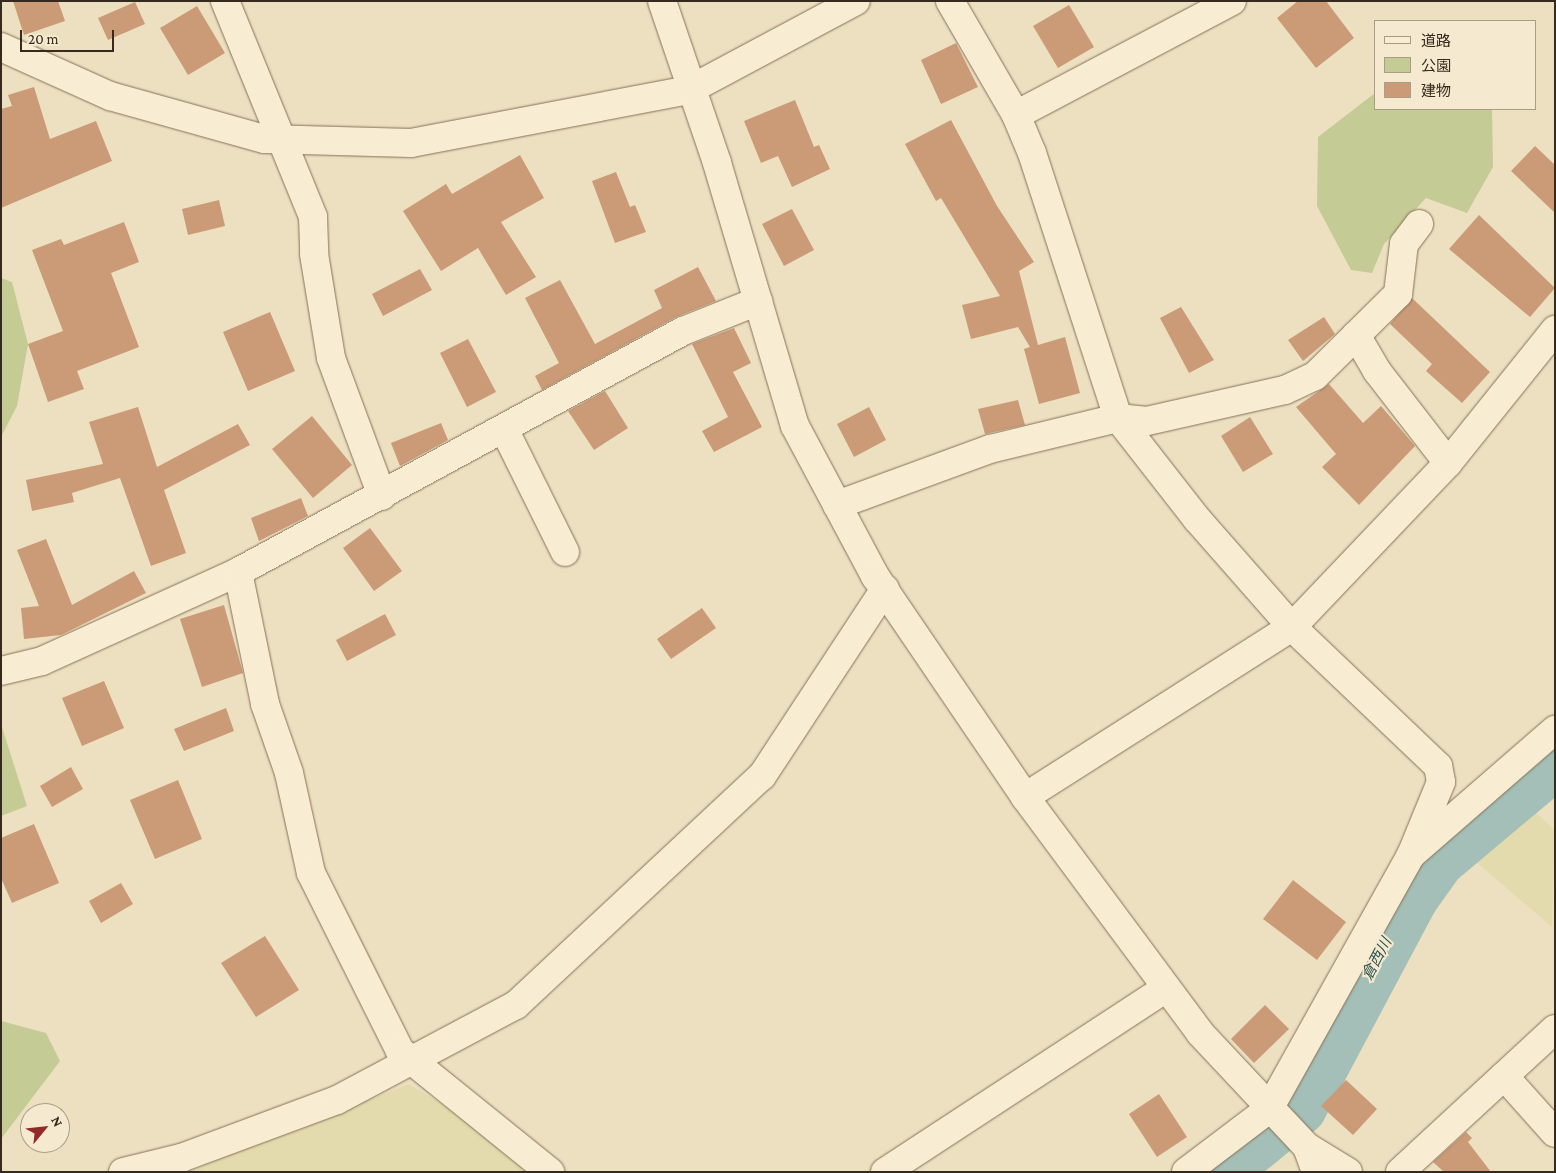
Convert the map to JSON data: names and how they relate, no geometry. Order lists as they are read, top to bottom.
{
  "water": ["倉西川"],
  "legend": ["道路", "公園", "建物"],
  "scale_bar": "20 m",
  "north": "top right"
}
